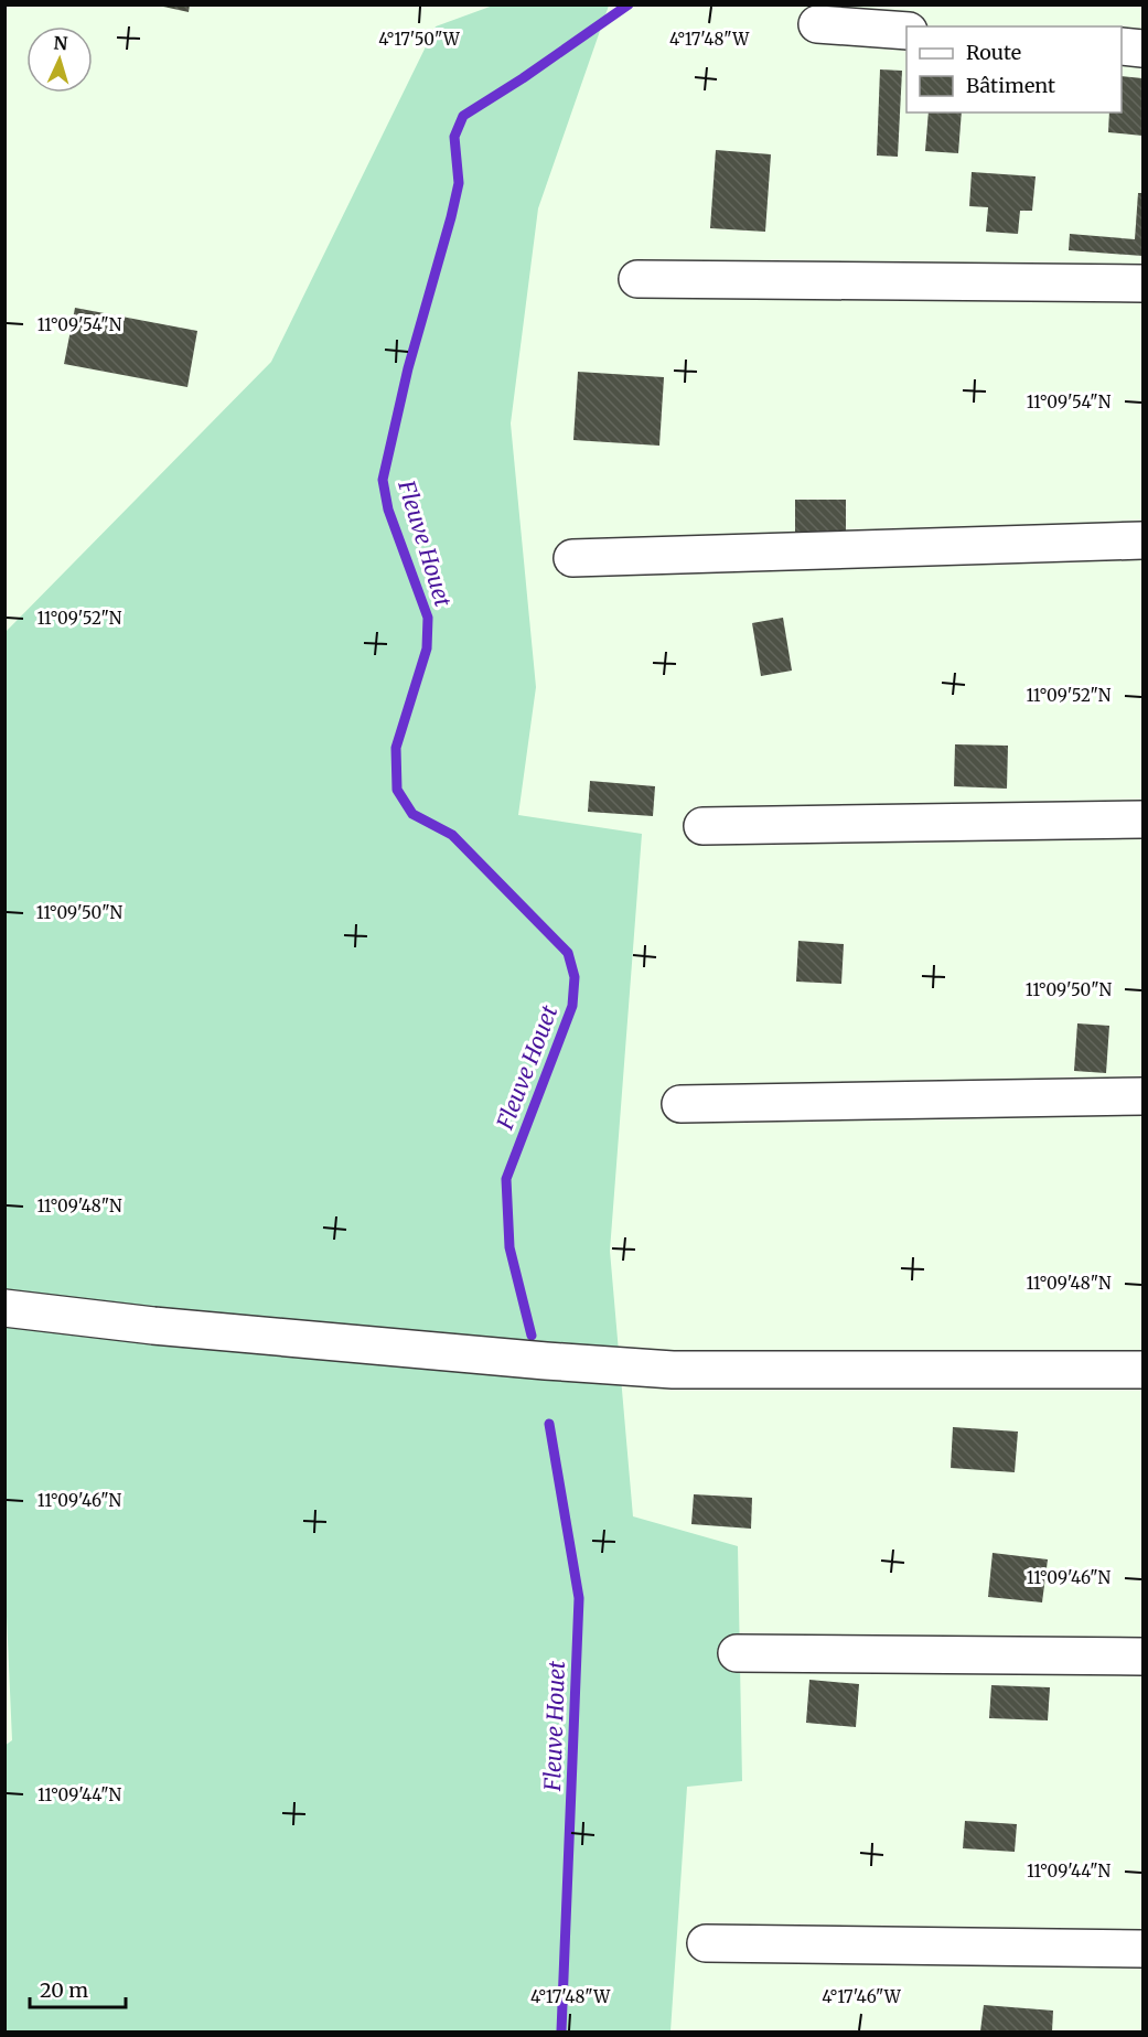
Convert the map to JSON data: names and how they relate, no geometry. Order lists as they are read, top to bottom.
{
  "water": ["Fleuve Houet"],
  "legend": ["Route", "Bâtiment"],
  "scale_bar": "20 m",
  "north": "top",
  "coordinates": [
    "4°17'50\"W",
    "4°17'48\"W",
    "11°09'54\"N",
    "11°09'52\"N",
    "11°09'50\"N",
    "11°09'48\"N",
    "11°09'46\"N",
    "11°09'44\"N",
    "4°17'46\"W"
  ]
}
